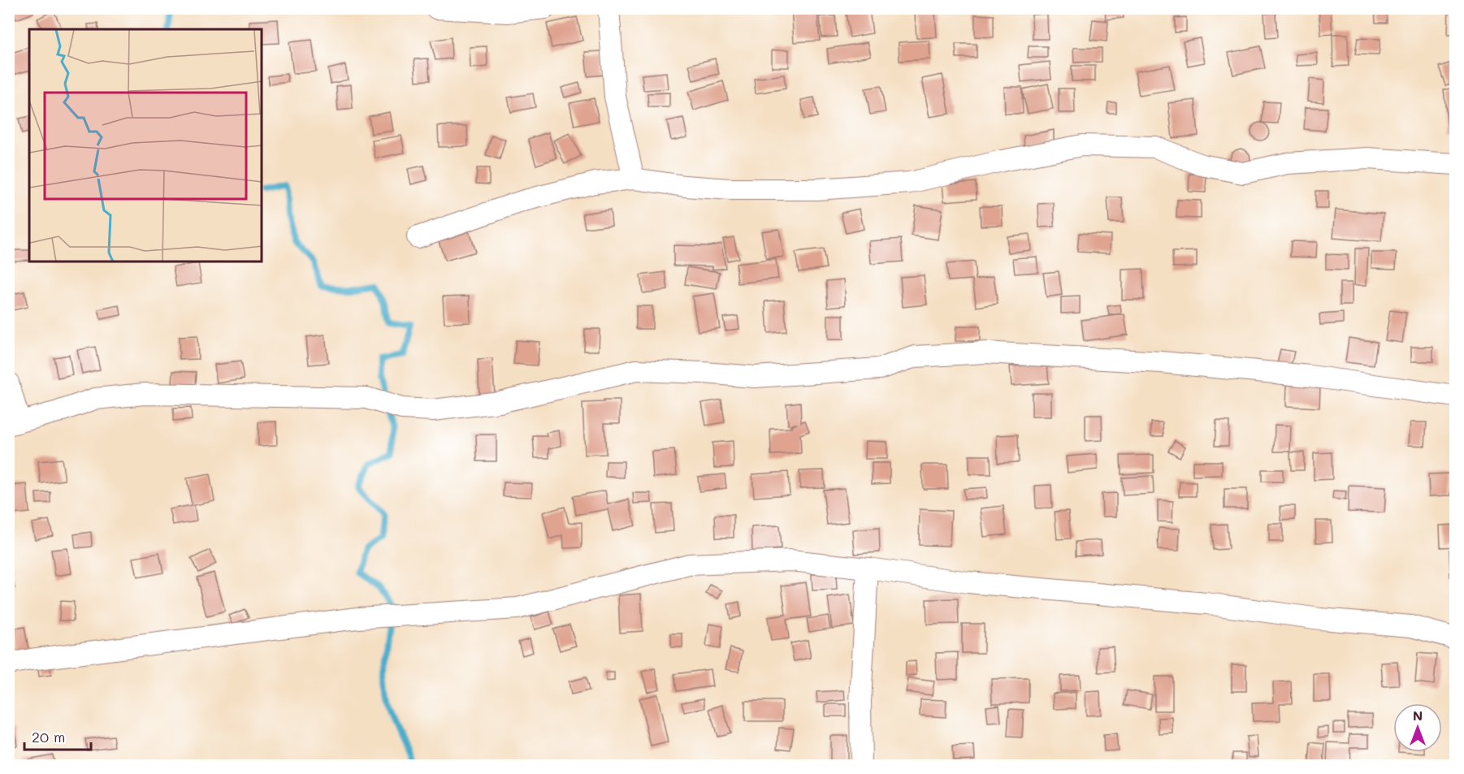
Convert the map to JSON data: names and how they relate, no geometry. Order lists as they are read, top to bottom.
{
  "scale_bar": "20 m",
  "north": "top"
}
